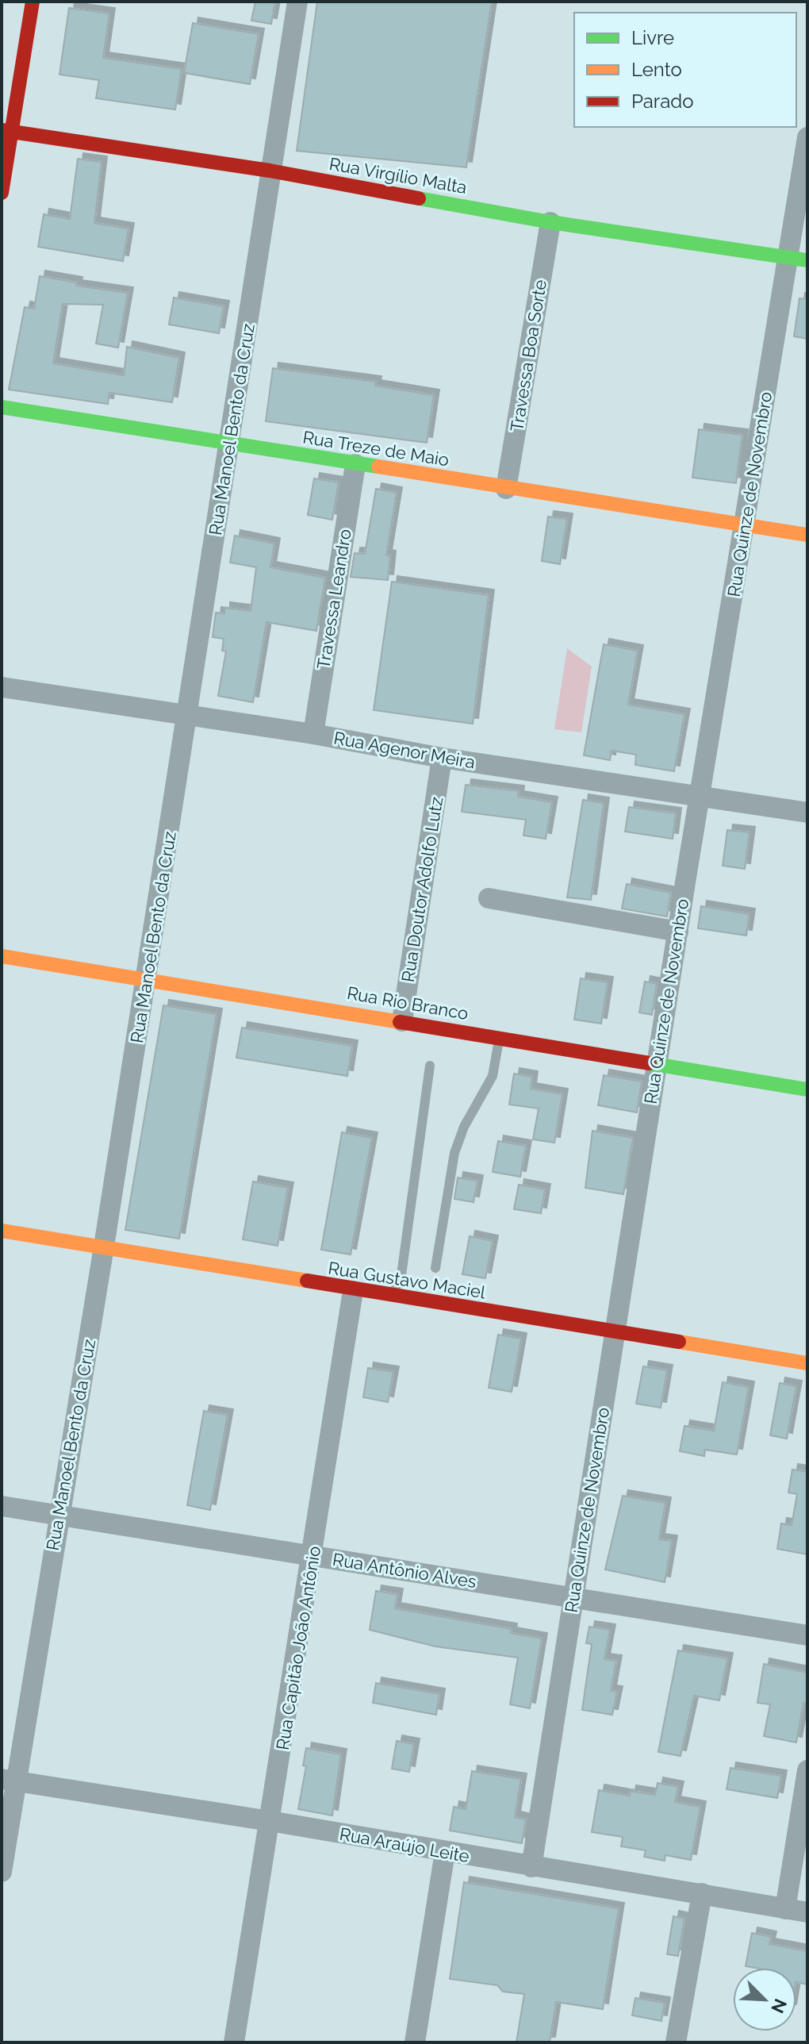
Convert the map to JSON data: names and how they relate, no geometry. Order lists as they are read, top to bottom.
{
  "streets": {
    "street": [
      "Rua Virgílio Malta",
      "Travessa Boa Sorte",
      "Rua Manoel Bento da Cruz",
      "Rua Treze de Maio",
      "Rua Quinze de Novembro",
      "Travessa Leandro",
      "Rua Agenor Meira",
      "Rua Doutor Adolfo Lutz",
      "Rua Rio Branco",
      "Rua Gustavo Maciel",
      "Rua Antônio Alves",
      "Rua Capitão João Antônio",
      "Rua Araújo Leite"
    ]
  },
  "crossings": [
    ["Rua Virgílio Malta", "Travessa Boa Sorte"],
    ["Rua Virgílio Malta", "Rua Manoel Bento da Cruz"],
    ["Rua Virgílio Malta", "Rua Quinze de Novembro"],
    ["Travessa Boa Sorte", "Rua Treze de Maio"],
    ["Rua Manoel Bento da Cruz", "Rua Treze de Maio"],
    ["Rua Manoel Bento da Cruz", "Rua Agenor Meira"],
    ["Rua Manoel Bento da Cruz", "Rua Rio Branco"],
    ["Rua Manoel Bento da Cruz", "Rua Gustavo Maciel"],
    ["Rua Manoel Bento da Cruz", "Rua Antônio Alves"],
    ["Rua Manoel Bento da Cruz", "Rua Araújo Leite"],
    ["Rua Treze de Maio", "Rua Quinze de Novembro"],
    ["Rua Treze de Maio", "Travessa Leandro"],
    ["Rua Quinze de Novembro", "Rua Agenor Meira"],
    ["Rua Quinze de Novembro", "Rua Rio Branco"],
    ["Rua Quinze de Novembro", "Rua Gustavo Maciel"],
    ["Rua Quinze de Novembro", "Rua Antônio Alves"],
    ["Rua Quinze de Novembro", "Rua Araújo Leite"],
    ["Travessa Leandro", "Rua Agenor Meira"],
    ["Rua Agenor Meira", "Rua Doutor Adolfo Lutz"],
    ["Rua Doutor Adolfo Lutz", "Rua Rio Branco"],
    ["Rua Gustavo Maciel", "Rua Capitão João Antônio"],
    ["Rua Antônio Alves", "Rua Capitão João Antônio"],
    ["Rua Capitão João Antônio", "Rua Araújo Leite"]
  ],
  "legend": ["Livre", "Lento", "Parado"],
  "north": "bottom right"
}
